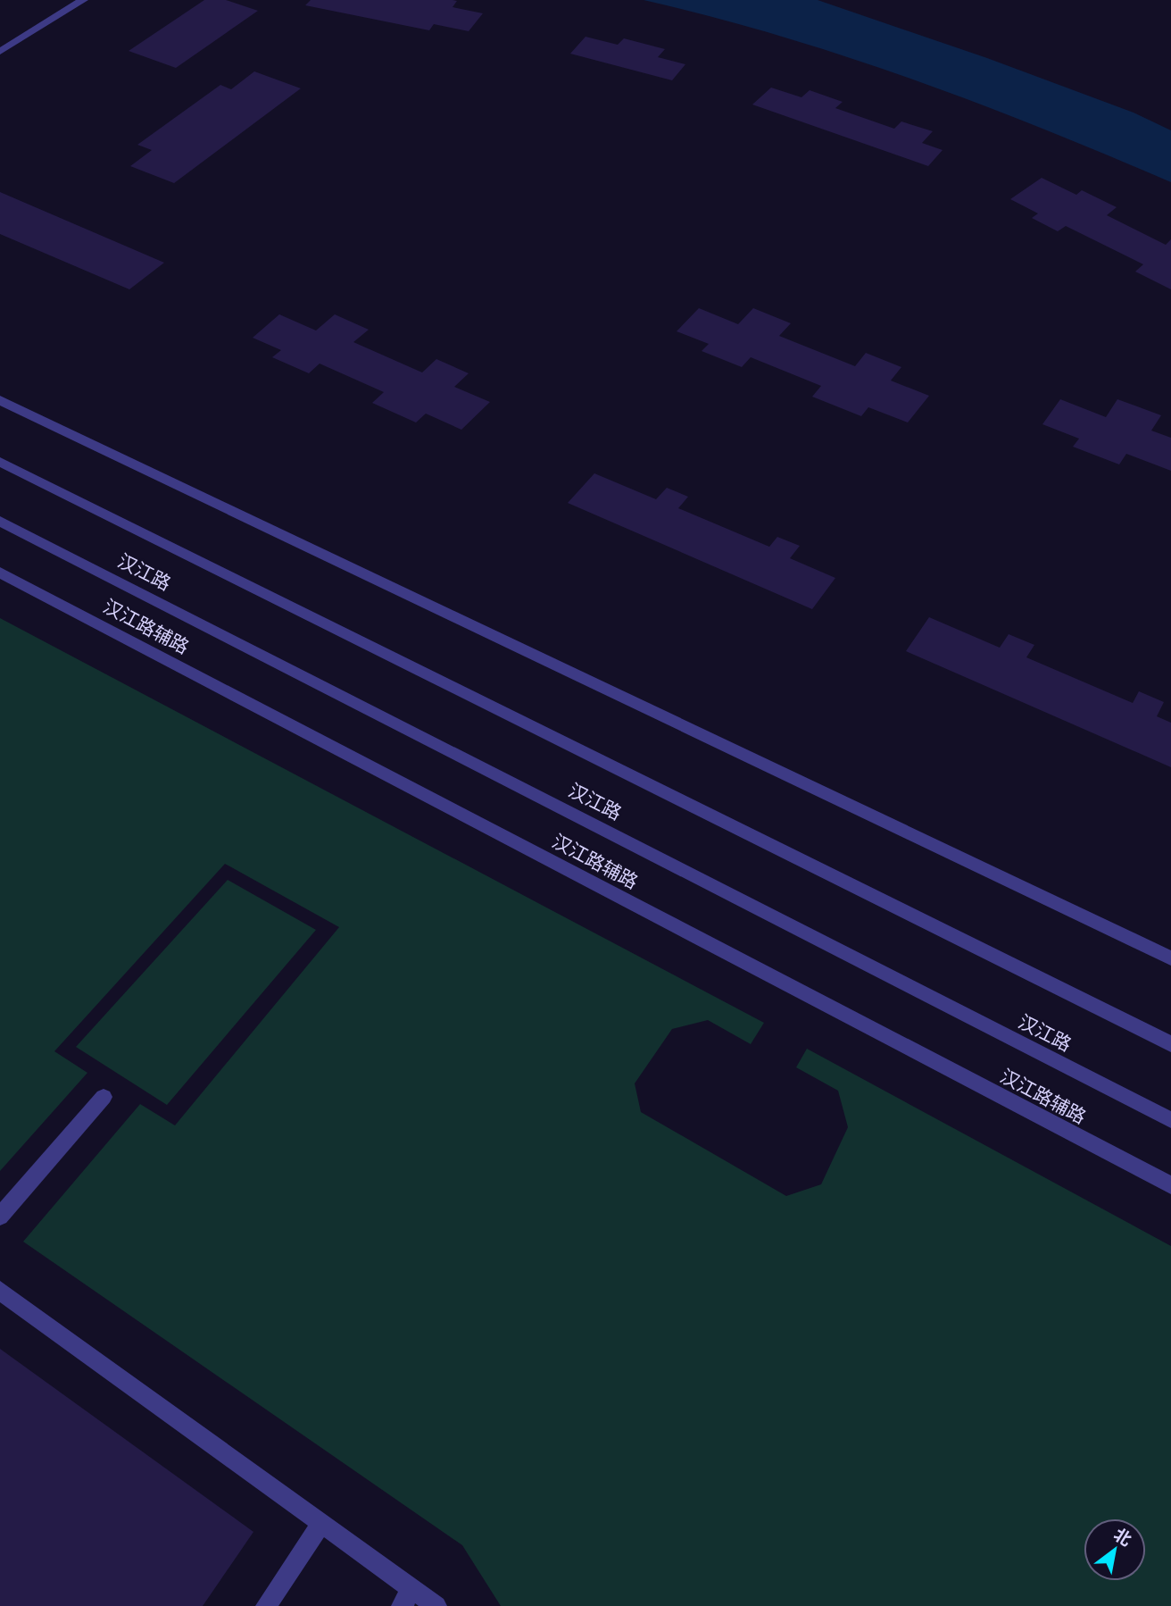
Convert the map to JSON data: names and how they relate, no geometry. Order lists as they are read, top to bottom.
{
  "streets": {
    "street": ["汉江路", "汉江路辅路"]
  },
  "north": "top right"
}
